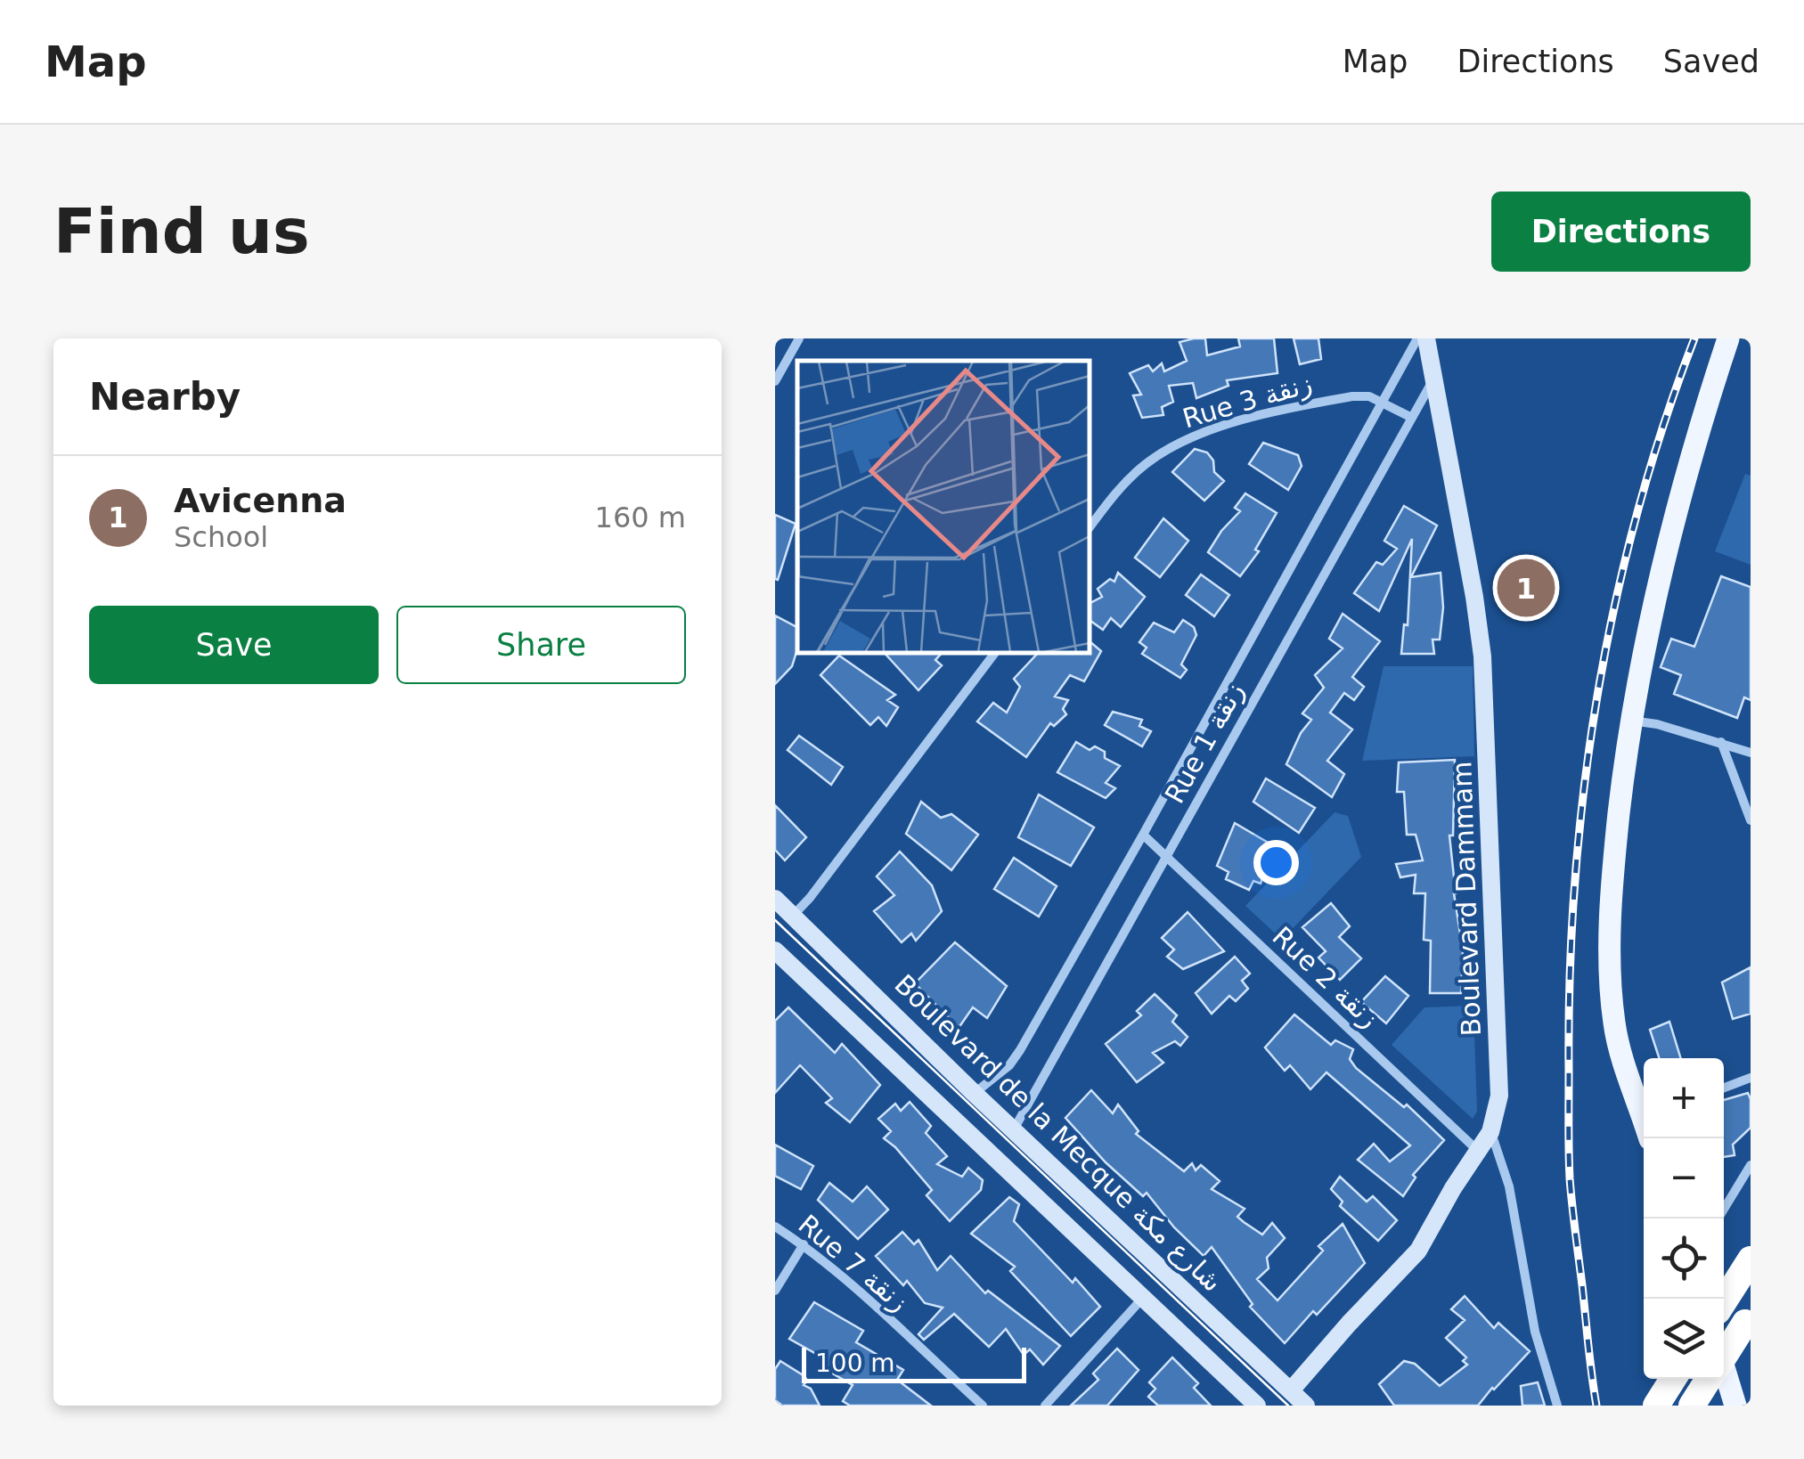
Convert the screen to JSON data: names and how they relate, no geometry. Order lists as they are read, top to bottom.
{
  "streets": {
    "main road": ["Boulevard Dammam", "Boulevard de la Mecque شارع مكة"],
    "street": [
      "Rue 3 زنقة",
      "Rue 1 زنقة",
      "Rue 2 زنقة",
      "Rue 7 زنقة"
    ]
  },
  "crossings": [
    ["Rue 3 زنقة", "Rue 1 زنقة"],
    ["Rue 1 زنقة", "Boulevard Dammam"],
    ["Rue 1 زنقة", "Rue 2 زنقة"],
    ["Rue 1 زنقة", "Boulevard de la Mecque شارع مكة"],
    ["Boulevard Dammam", "Rue 2 زنقة"],
    ["Boulevard Dammam", "Boulevard de la Mecque شارع مكة"]
  ],
  "scale_bar": "100 m",
  "page": {
    "header": "Map",
    "nav": ["Map", "Directions", "Saved"],
    "buttons": [
      "Directions",
      ["Save", "Share"]
    ],
    "title": "Find us",
    "heading": "Nearby",
    "list": [
      {
        "mark": "1",
        "name": "Avicenna",
        "note": "School",
        "value": "160 m"
      }
    ],
    "pins": "1",
    "map_buttons": ["+", "−"],
    "scale": "100 m"
  }
}
